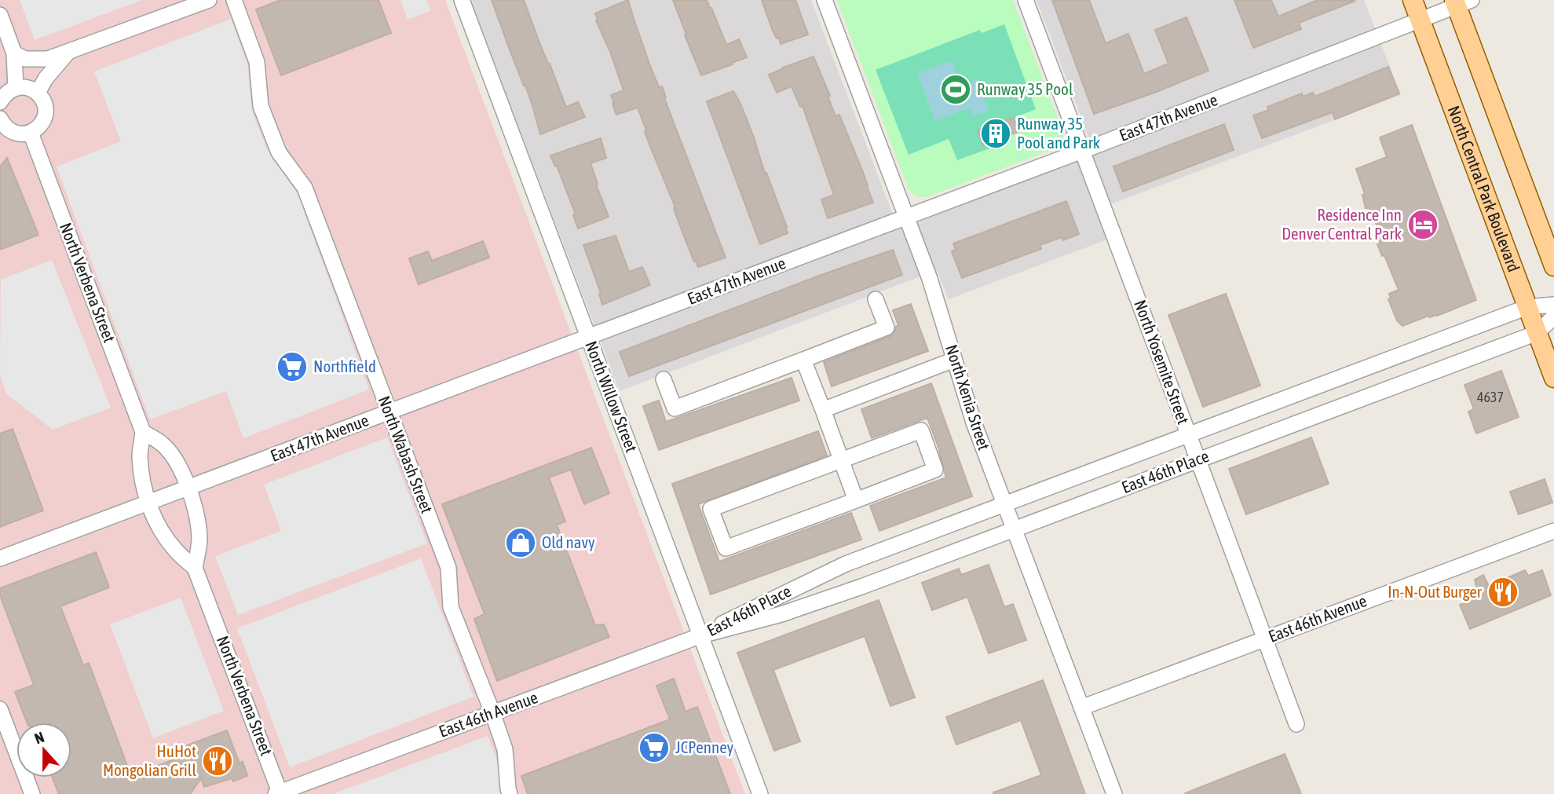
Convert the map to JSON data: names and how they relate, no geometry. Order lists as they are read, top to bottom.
{
  "streets": {
    "main road": ["North Central Park Boulevard"],
    "street": [
      "East 47th Avenue",
      "North Verbena Street",
      "North Yosemite Street",
      "North Willow Street",
      "North Xenia Street",
      "North Wabash Street",
      "East 46th Place",
      "East 46th Avenue"
    ]
  },
  "crossings": [
    ["East 47th Avenue", "North Central Park Boulevard"],
    ["East 47th Avenue", "North Verbena Street"],
    ["East 47th Avenue", "North Yosemite Street"],
    ["East 47th Avenue", "North Willow Street"],
    ["East 47th Avenue", "North Xenia Street"],
    ["East 47th Avenue", "North Wabash Street"],
    ["North Central Park Boulevard", "East 46th Place"],
    ["North Verbena Street", "East 46th Avenue"],
    ["North Yosemite Street", "East 46th Place"],
    ["North Yosemite Street", "East 46th Avenue"],
    ["North Willow Street", "East 46th Place"],
    ["North Willow Street", "East 46th Avenue"],
    ["North Xenia Street", "East 46th Place"],
    ["North Xenia Street", "East 46th Avenue"],
    ["North Wabash Street", "East 46th Avenue"],
    ["East 46th Place", "East 46th Avenue"]
  ],
  "places": {
    "sports": ["Runway 35 Pool"],
    "building": ["Runway 35 Pool and Park"],
    "hotel": ["Residence Inn Denver Central Park"],
    "supermarket": ["Northfield", "JCPenney"],
    "shop": ["Old navy"],
    "restaurant": ["In-N-Out Burger", "HuHot Mongolian Grill"]
  },
  "house_numbers": ["4637"],
  "north": "top"
}
